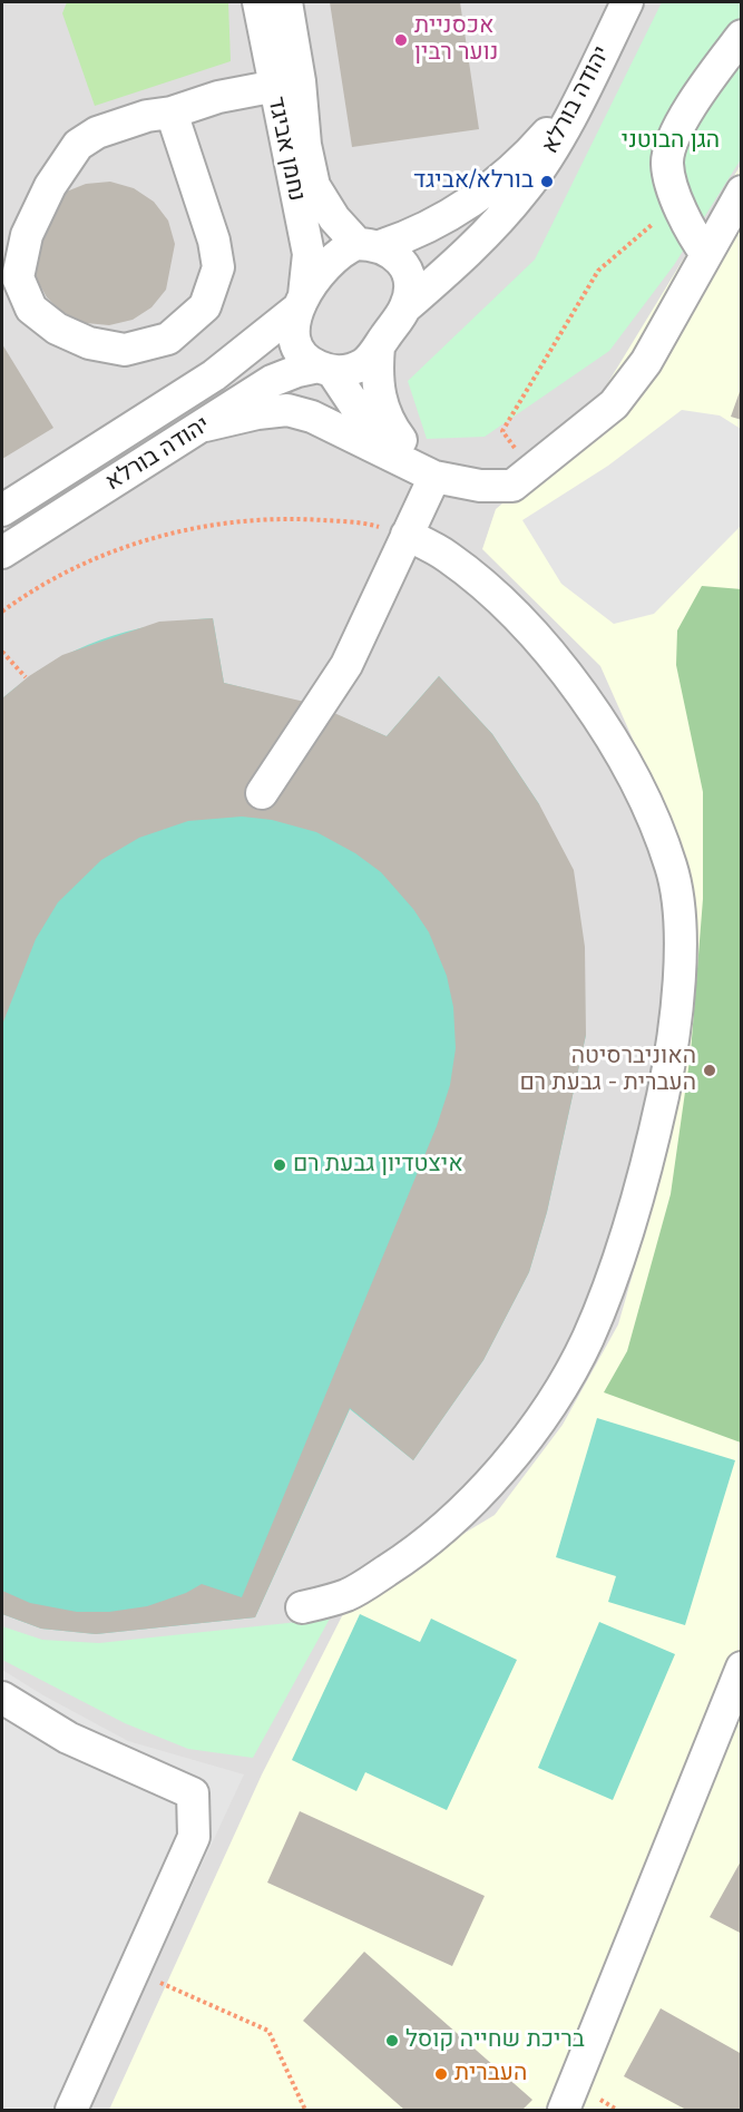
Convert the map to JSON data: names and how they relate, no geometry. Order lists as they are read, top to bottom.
{
  "streets": {
    "street": ["יהודה בורלא", "נחמן אביגד"]
  },
  "crossings": [
    ["יהודה בורלא", "נחמן אביגד"]
  ],
  "parks": ["הגן הבוטני"],
  "places": [
    "אכסניית נוער רבין",
    "בורלא/אביגד",
    "האוניברסיטה העברית - גבעת רם",
    "איצטדיון גבעת רם",
    "בריכת שחייה קוסל",
    "העברית"
  ]
}
